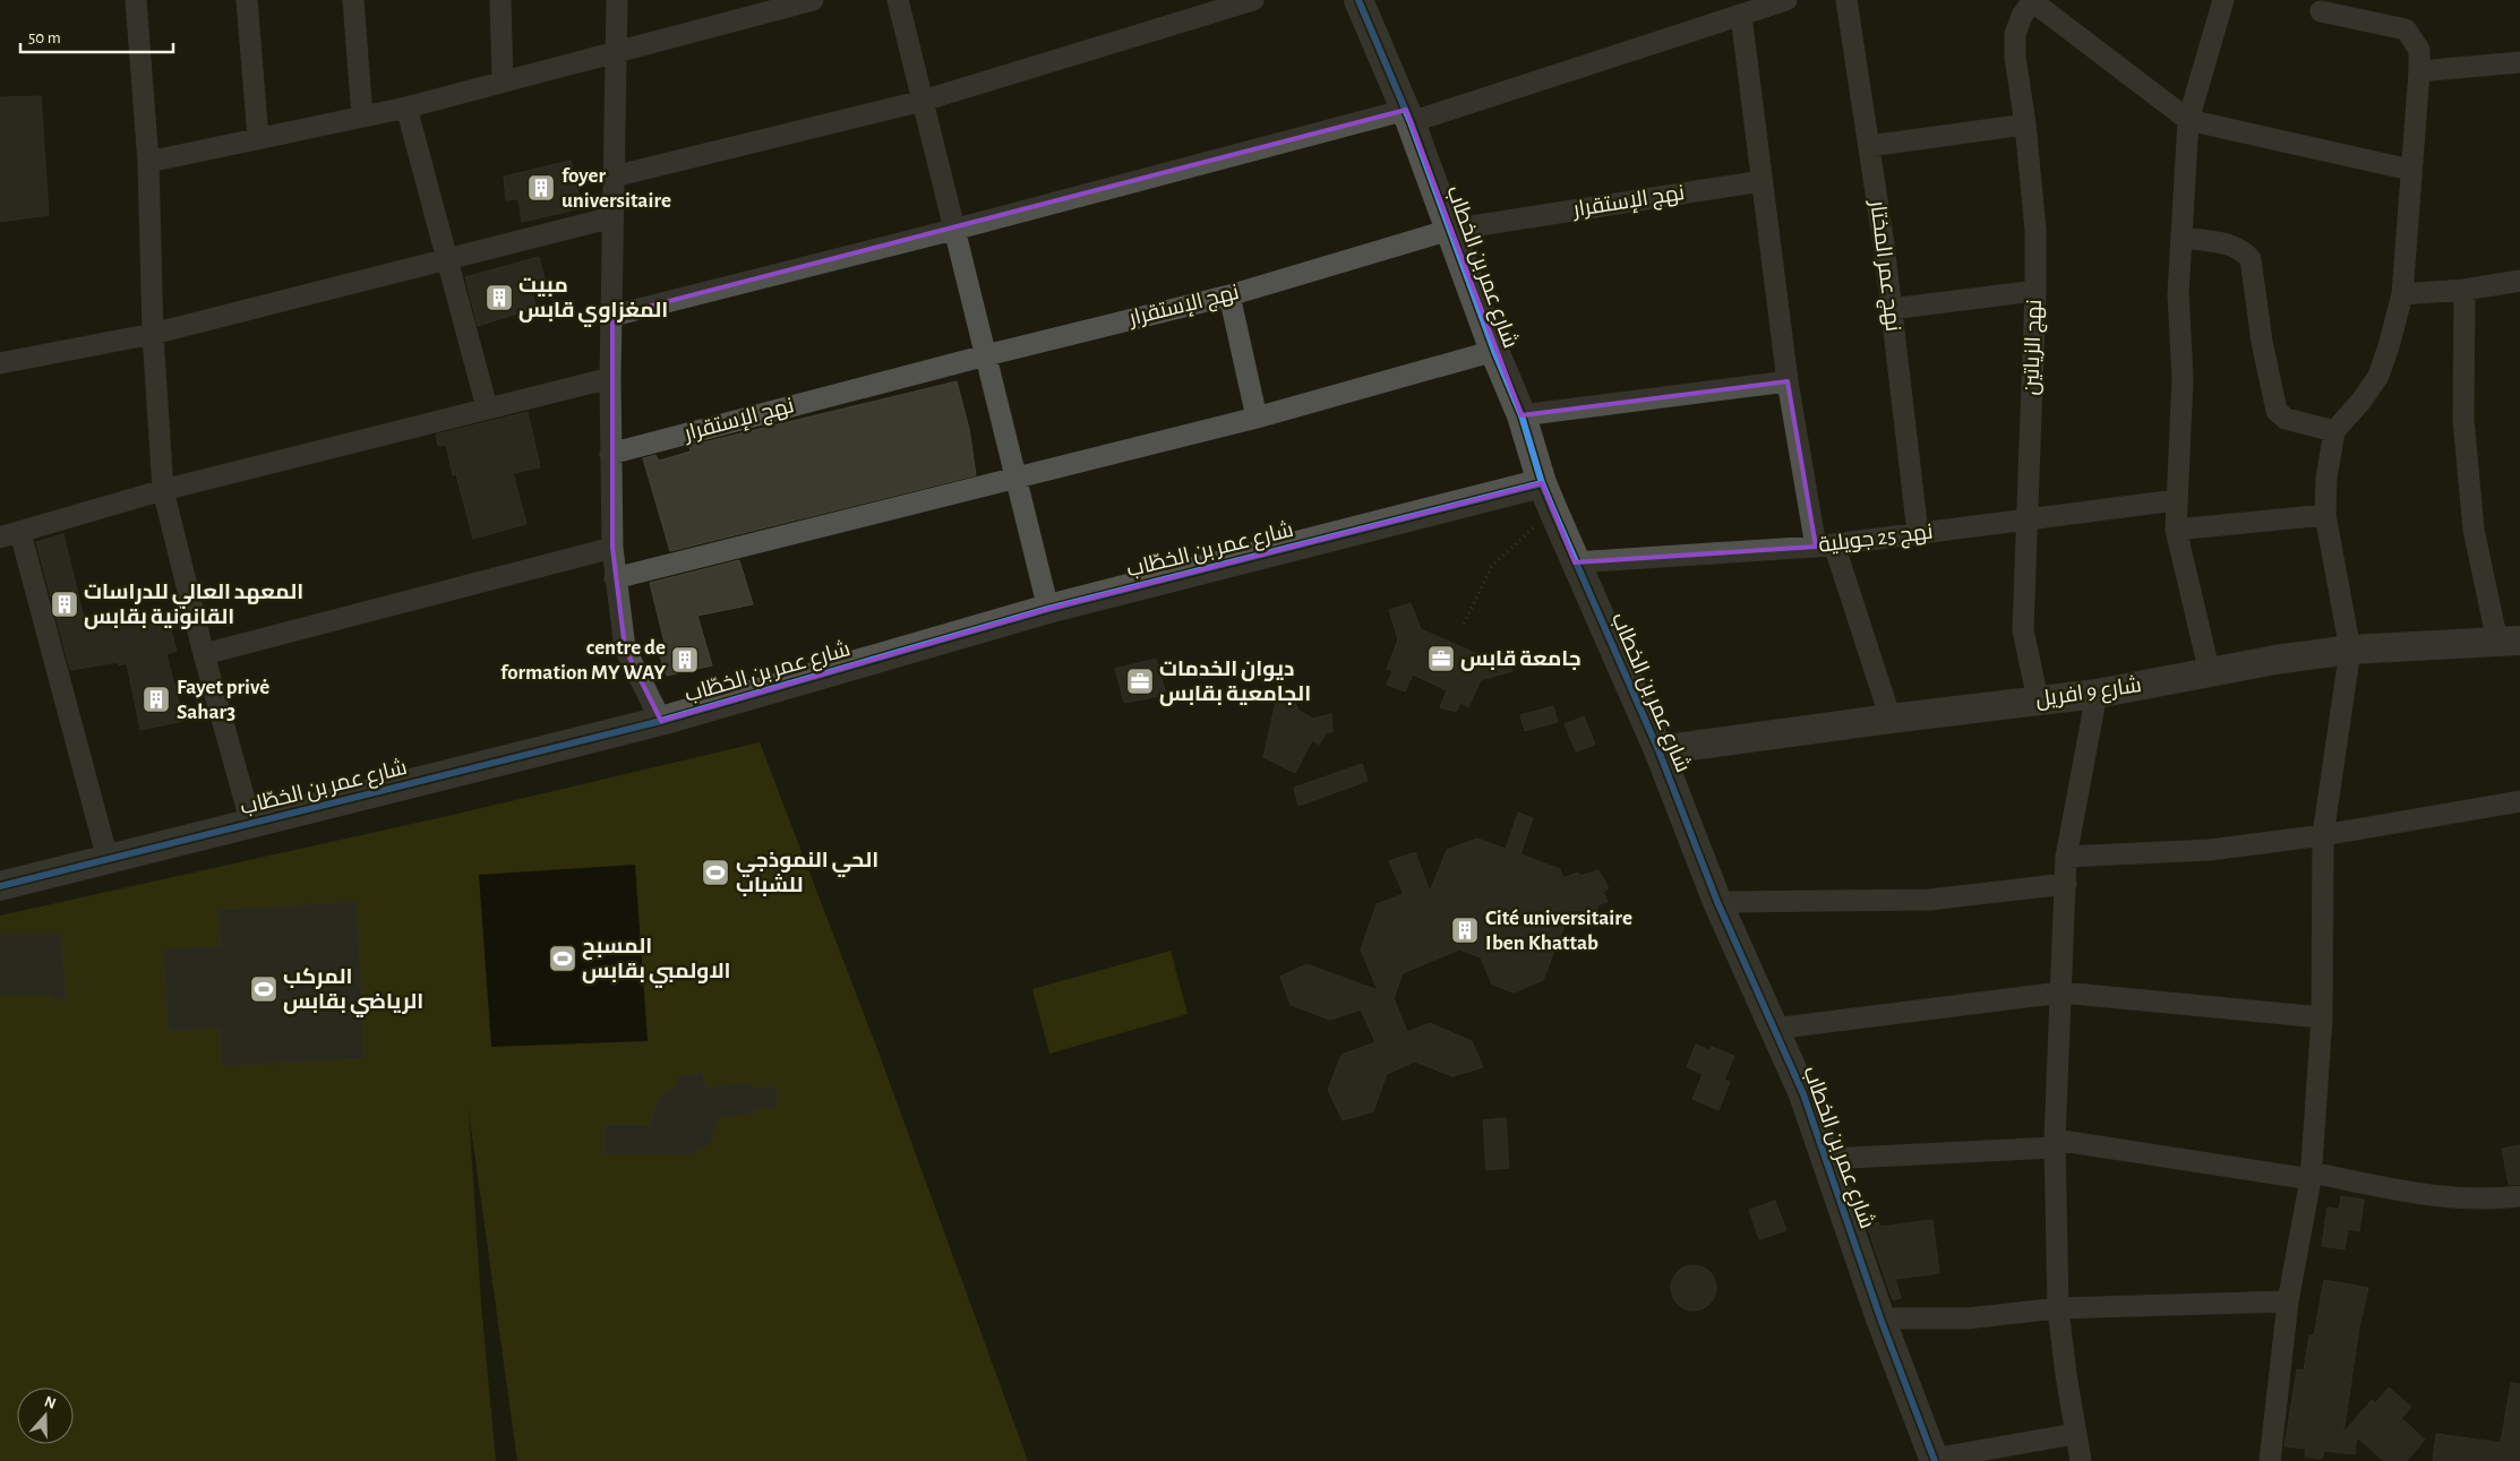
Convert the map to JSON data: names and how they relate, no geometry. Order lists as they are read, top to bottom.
{
  "streets": {
    "street": [
      "نهج الإستقرار",
      "نهج عمر المختار",
      "شارع عمر بن الخطاب",
      "نهج الزياتين",
      "نهج 25 جويلية",
      "شارع عمر بن الخطّاب",
      "شارع 9 افريل"
    ]
  },
  "crossings": [
    ["نهج الإستقرار", "شارع عمر بن الخطاب"],
    ["نهج عمر المختار", "نهج 25 جويلية"],
    ["شارع عمر بن الخطاب", "نهج 25 جويلية"],
    ["شارع عمر بن الخطاب", "شارع عمر بن الخطّاب"],
    ["شارع عمر بن الخطاب", "شارع 9 افريل"],
    ["نهج الزياتين", "نهج 25 جويلية"],
    ["نهج الزياتين", "شارع 9 افريل"]
  ],
  "places": {
    "building": [
      "foyer universitaire",
      "مبيت المغزاوي قابس",
      "المعهد العالي للدراسات القانونية بقابس",
      "centre de formation MY WAY",
      "Fayet privė Sahar3",
      "Cité universitaire Iben Khattab"
    ],
    "office": ["جامعة قابس", "ديوان الخدمات الجامعية بقابس"],
    "sports": ["الحي النموذجي للشباب", "المسبح الاولمبي بقابس", "المركب الرياضي بقابس"]
  },
  "scale_bar": "50 m",
  "north": "top"
}
